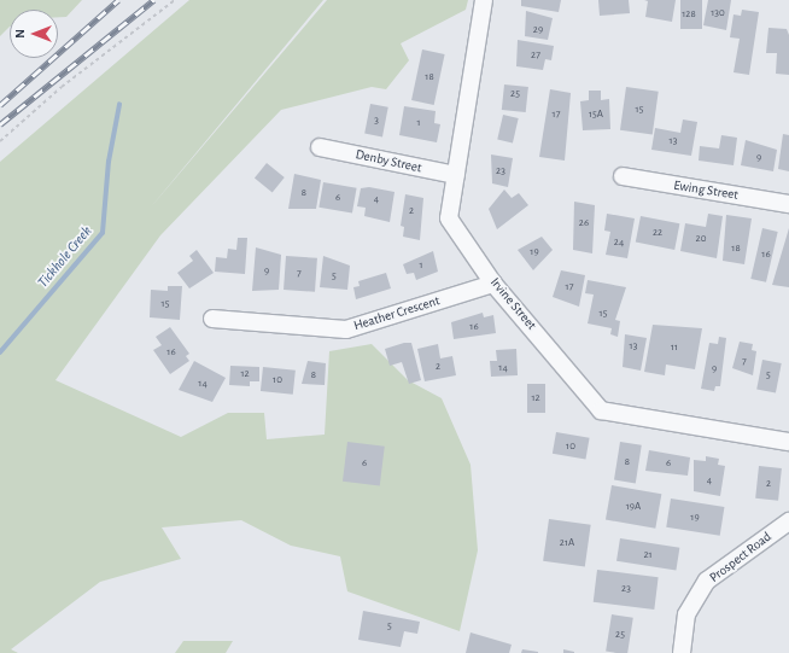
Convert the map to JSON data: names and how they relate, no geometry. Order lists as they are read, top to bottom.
{
  "streets": {
    "street": [
      "Denby Street",
      "Ewing Street",
      "Irvine Street",
      "Heather Crescent",
      "Prospect Road"
    ]
  },
  "crossings": [
    ["Denby Street", "Irvine Street"],
    ["Irvine Street", "Heather Crescent"]
  ],
  "water": ["Tickhole Creek"],
  "house_numbers": [
    "130",
    "128",
    "29",
    "27",
    "18",
    "25",
    "15",
    "17",
    "15A",
    "3",
    "1",
    "13",
    "9",
    "23",
    "8",
    "6",
    "4",
    "2",
    "26",
    "22",
    "20",
    "24",
    "18",
    "19",
    "16",
    "1",
    "9",
    "7",
    "5",
    "17",
    "15",
    "15",
    "16",
    "13",
    "11",
    "16",
    "7",
    "2",
    "14",
    "9",
    "12",
    "8",
    "5",
    "10",
    "14",
    "12",
    "10",
    "8",
    "6",
    "6",
    "4",
    "2",
    "19A",
    "19",
    "21A",
    "21",
    "23",
    "5",
    "25"
  ],
  "north": "left"
}
